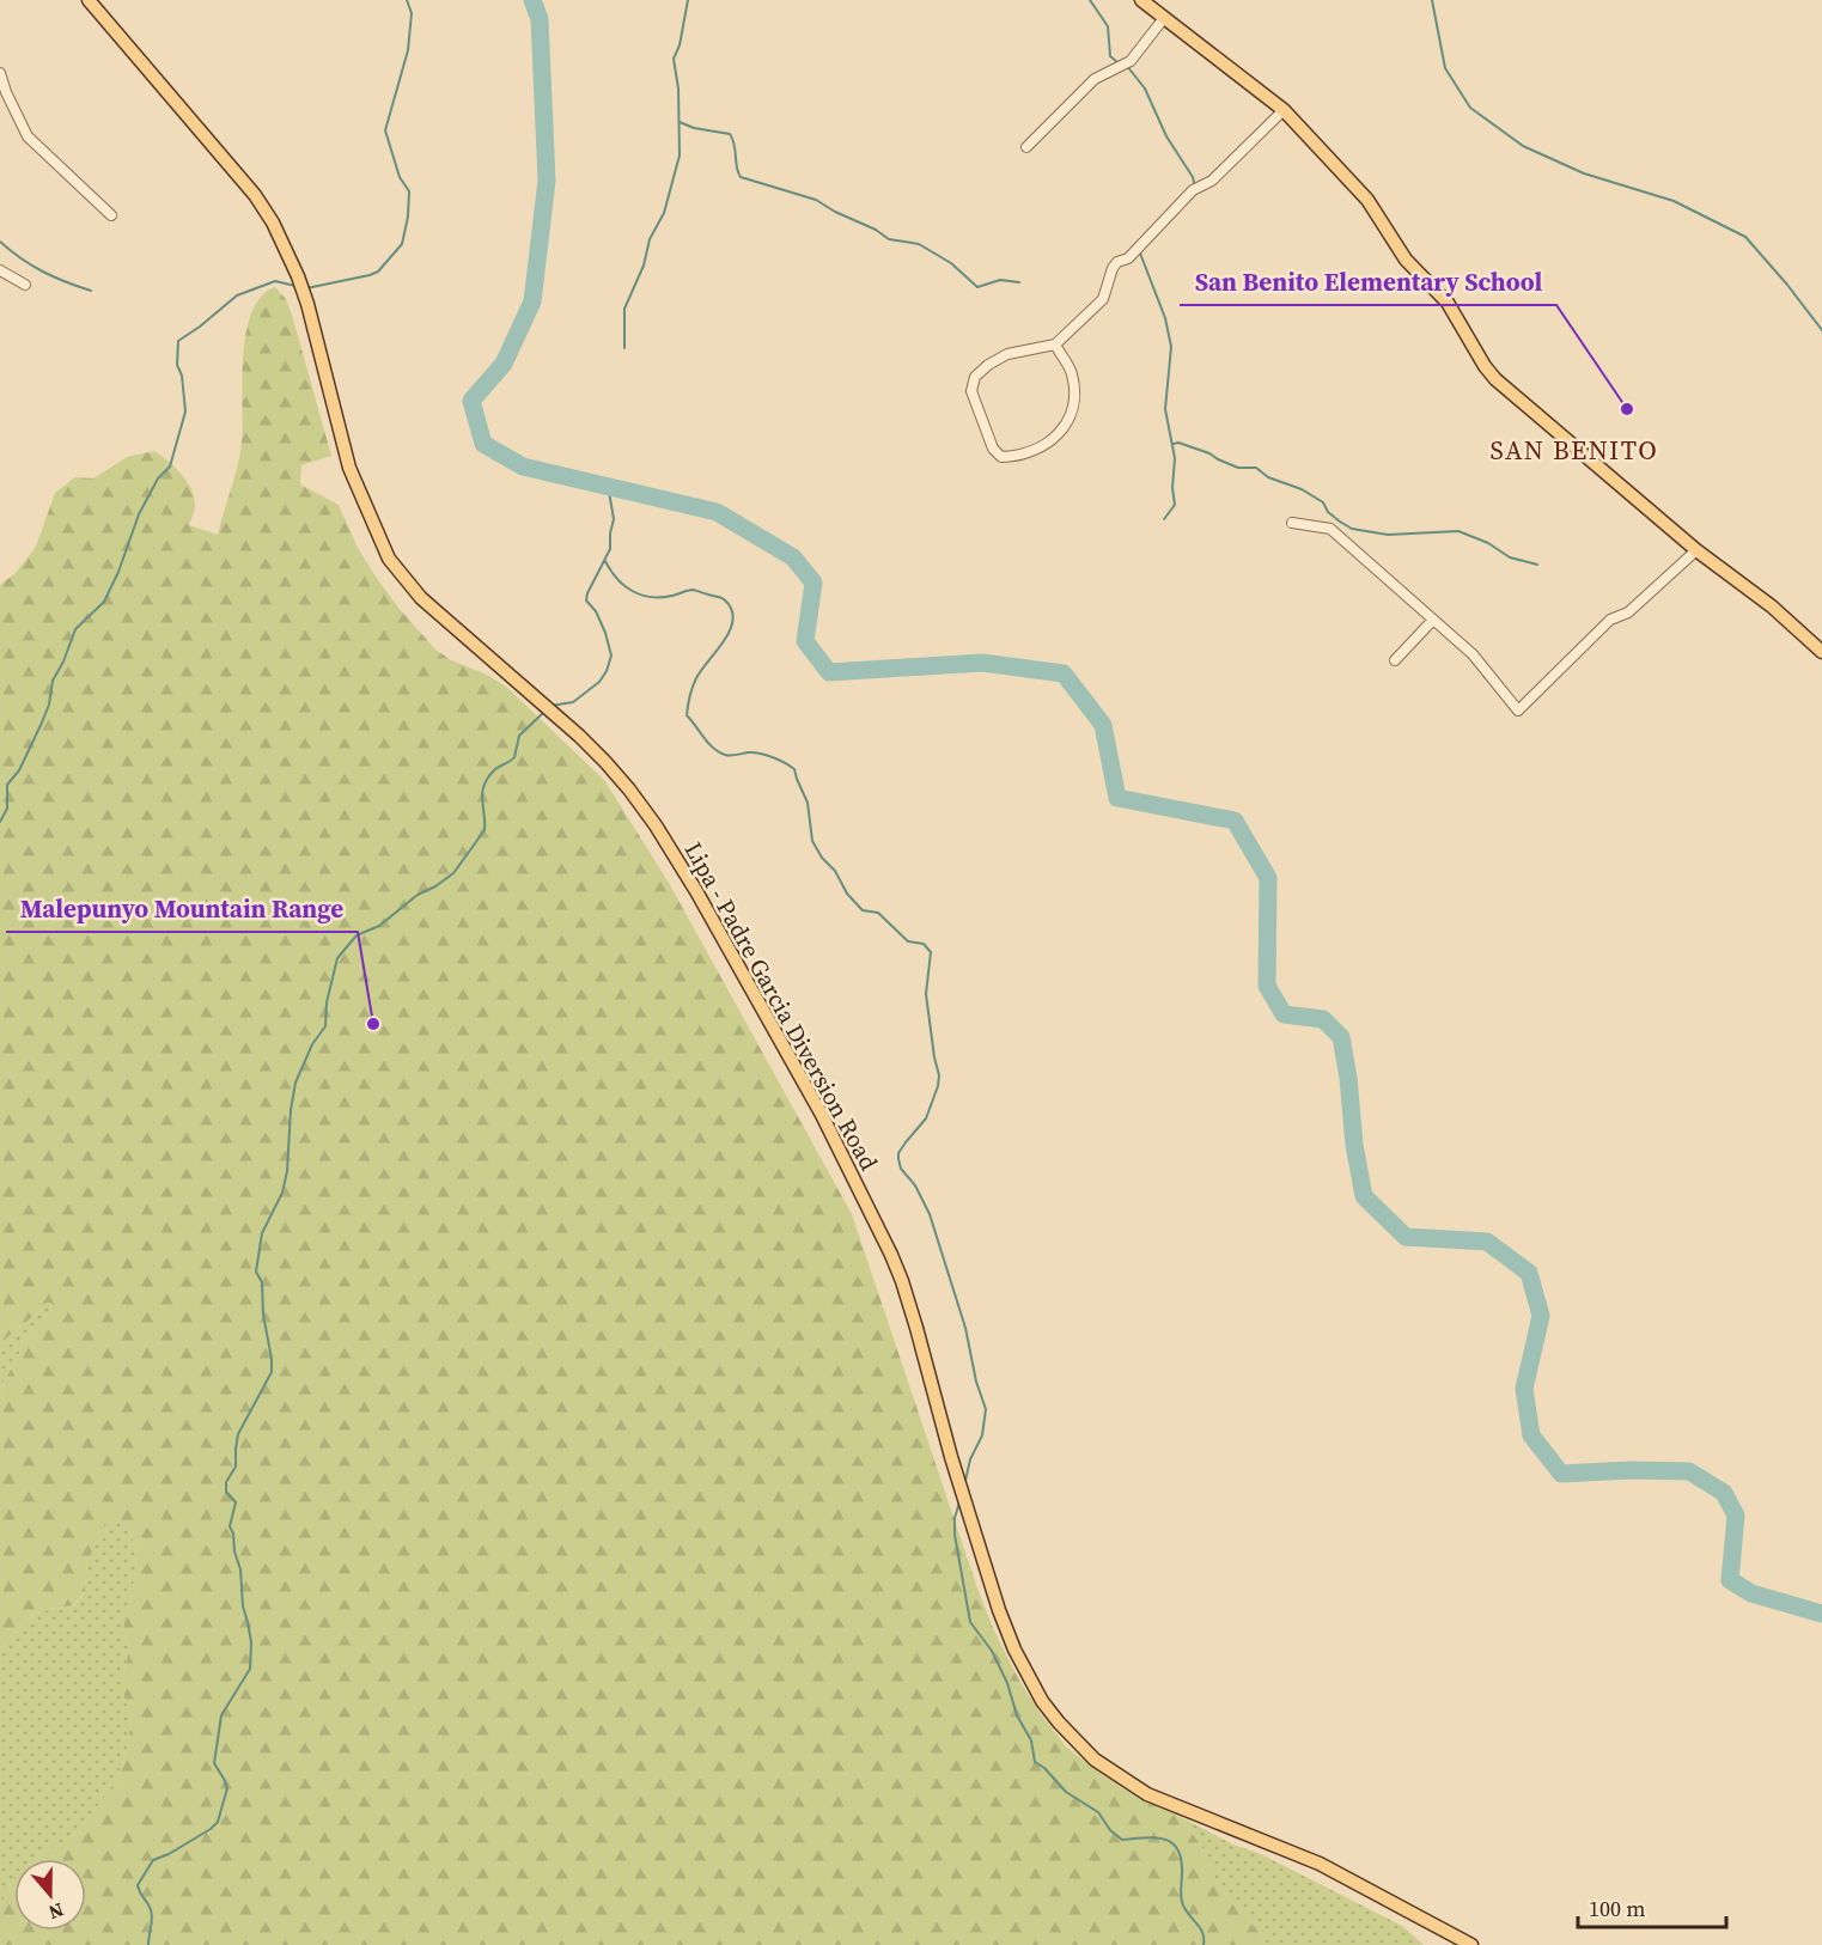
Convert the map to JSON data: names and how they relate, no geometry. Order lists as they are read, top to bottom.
{
  "streets": {
    "main road": ["Lipa - Padre Garcia Diversion Road"]
  },
  "districts": ["SAN BENITO"],
  "places": ["San Benito Elementary School", "Malepunyo Mountain Range"],
  "scale_bar": "100 m",
  "north": "bottom"
}
